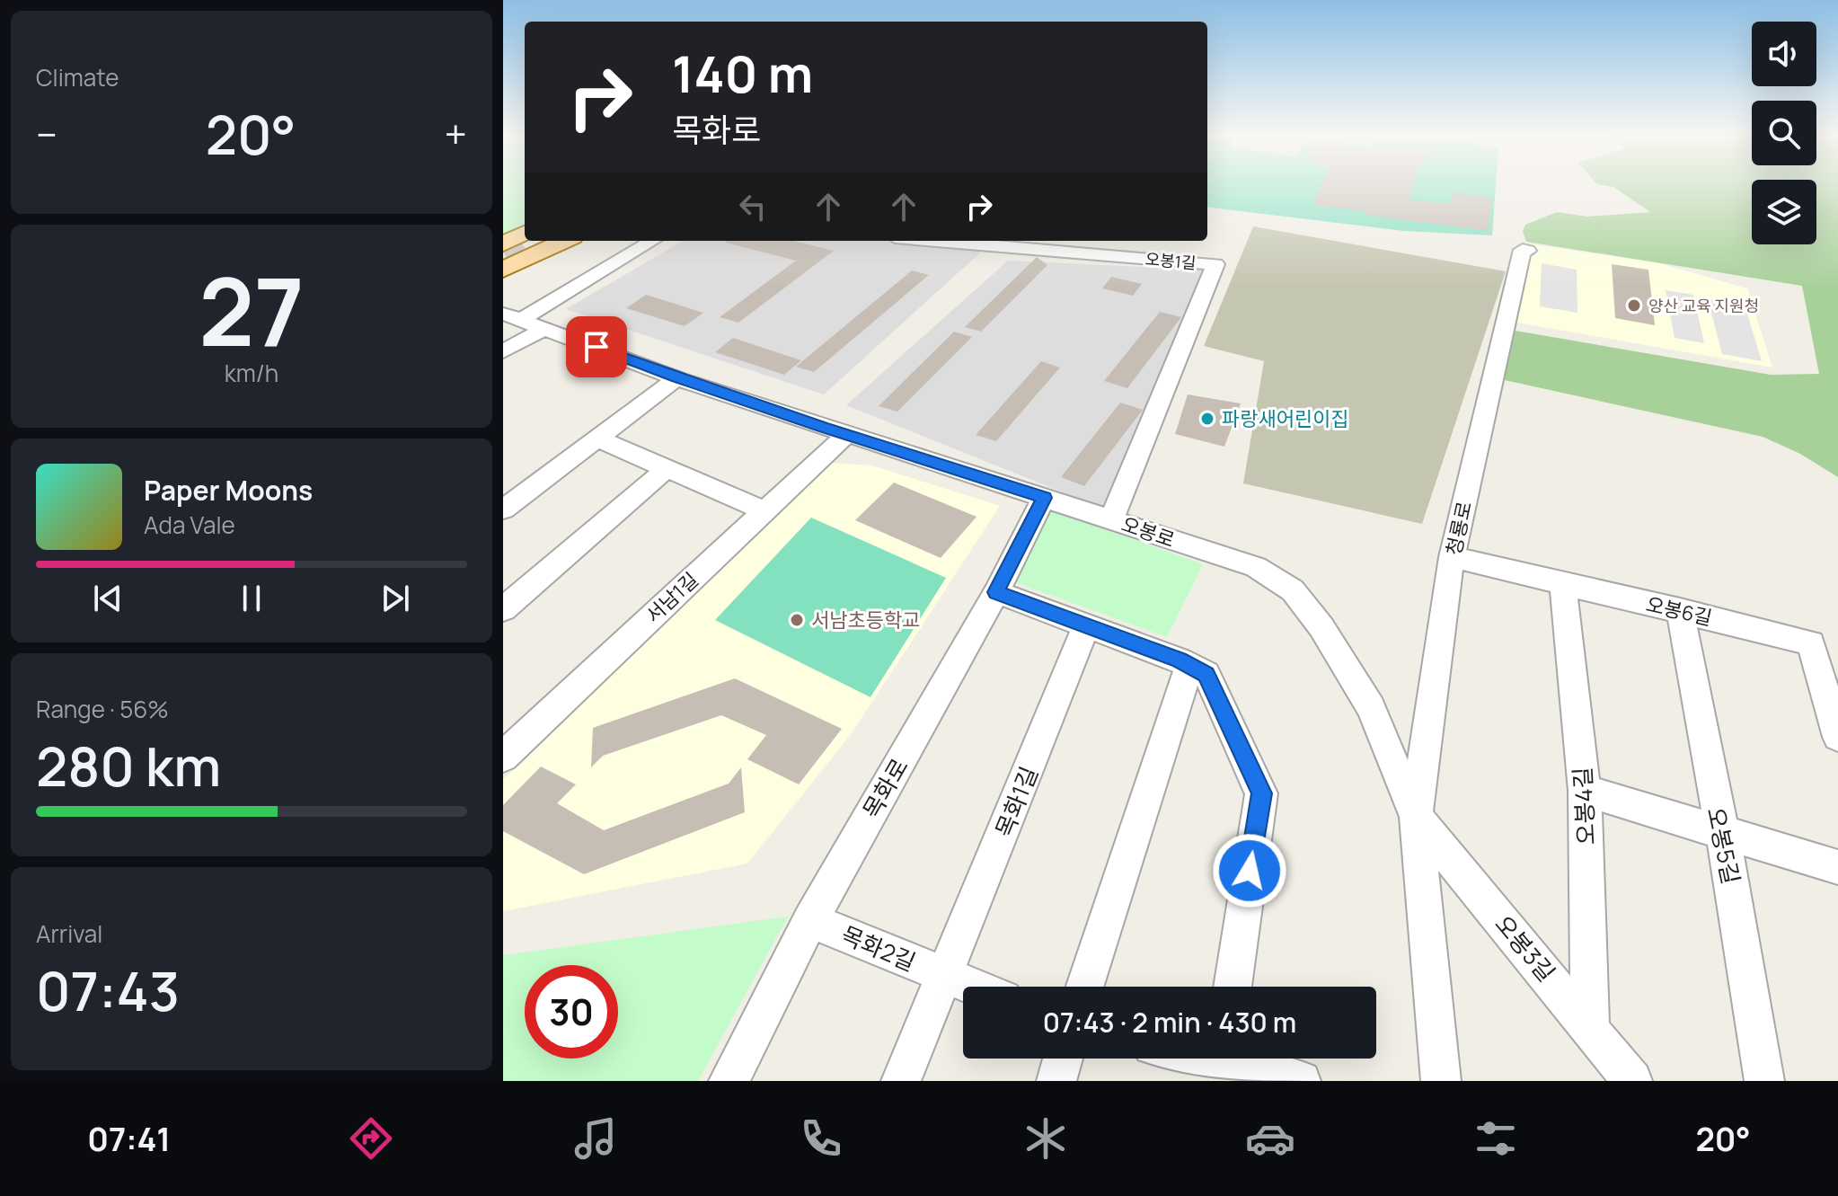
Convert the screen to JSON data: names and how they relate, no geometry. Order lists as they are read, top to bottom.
{
  "streets": {
    "street": [
      "오봉1길",
      "청룡로",
      "오봉로",
      "서남1길",
      "오봉6길",
      "목화로",
      "목화1길",
      "오봉4길",
      "오봉5길",
      "목화2길",
      "오봉3길"
    ]
  },
  "crossings": [
    ["오봉1길", "오봉로"],
    ["청룡로", "오봉로"],
    ["청룡로", "오봉6길"],
    ["청룡로", "오봉3길"],
    ["오봉로", "서남1길"],
    ["오봉로", "목화로"],
    ["오봉로", "오봉3길"],
    ["오봉6길", "오봉4길"],
    ["오봉6길", "오봉5길"],
    ["목화로", "목화2길"],
    ["목화1길", "목화2길"],
    ["오봉4길", "오봉3길"]
  ],
  "places": ["양산 교육 지원청", "파랑새어린이집", "서남초등학교"],
  "page": {
    "tile": [
      "Climate",
      ["27", "km/h"],
      ["Range · 56%", "280 km"],
      ["Arrival", "07:43"]
    ],
    "turn": ["140 m", "목화로"],
    "heat": ["−", "20°", "+"],
    "song": ["Paper Moons", "Ada Vale"],
    "limit": "30",
    "trip": "07:43 · 2 min · 430 m",
    "tabs": ["07:41", "20°"]
  }
}
